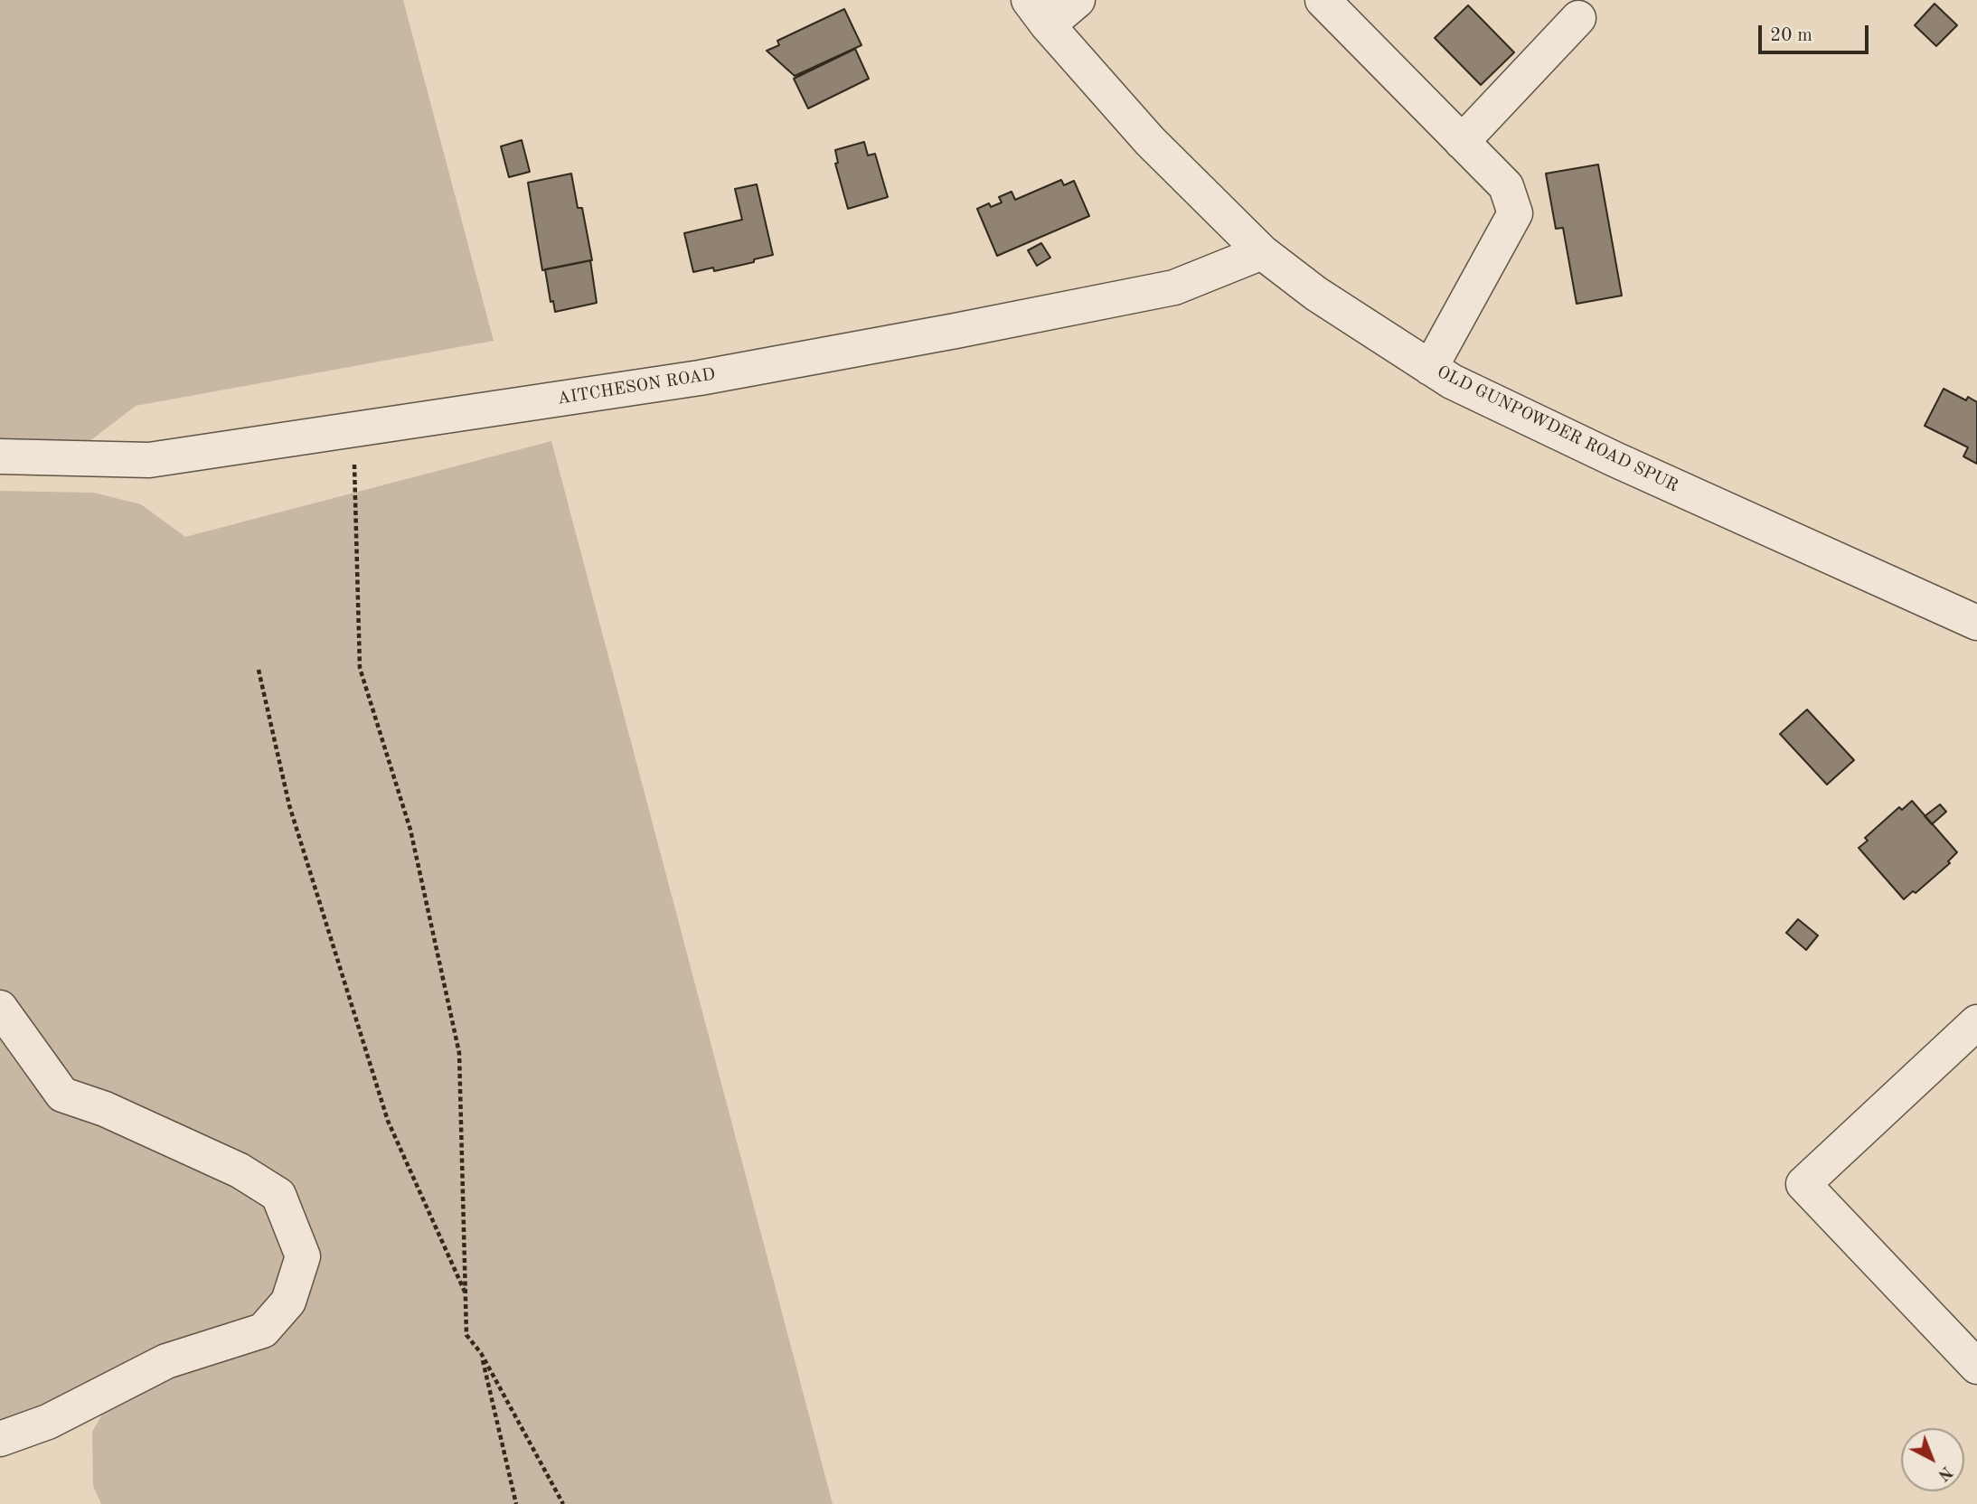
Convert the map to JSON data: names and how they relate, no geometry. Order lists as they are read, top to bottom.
{
  "streets": {
    "street": ["AITCHESON ROAD", "OLD GUNPOWDER ROAD SPUR"]
  },
  "crossings": [
    ["AITCHESON ROAD", "OLD GUNPOWDER ROAD SPUR"]
  ],
  "scale_bar": "20 m",
  "north": "bottom right"
}
